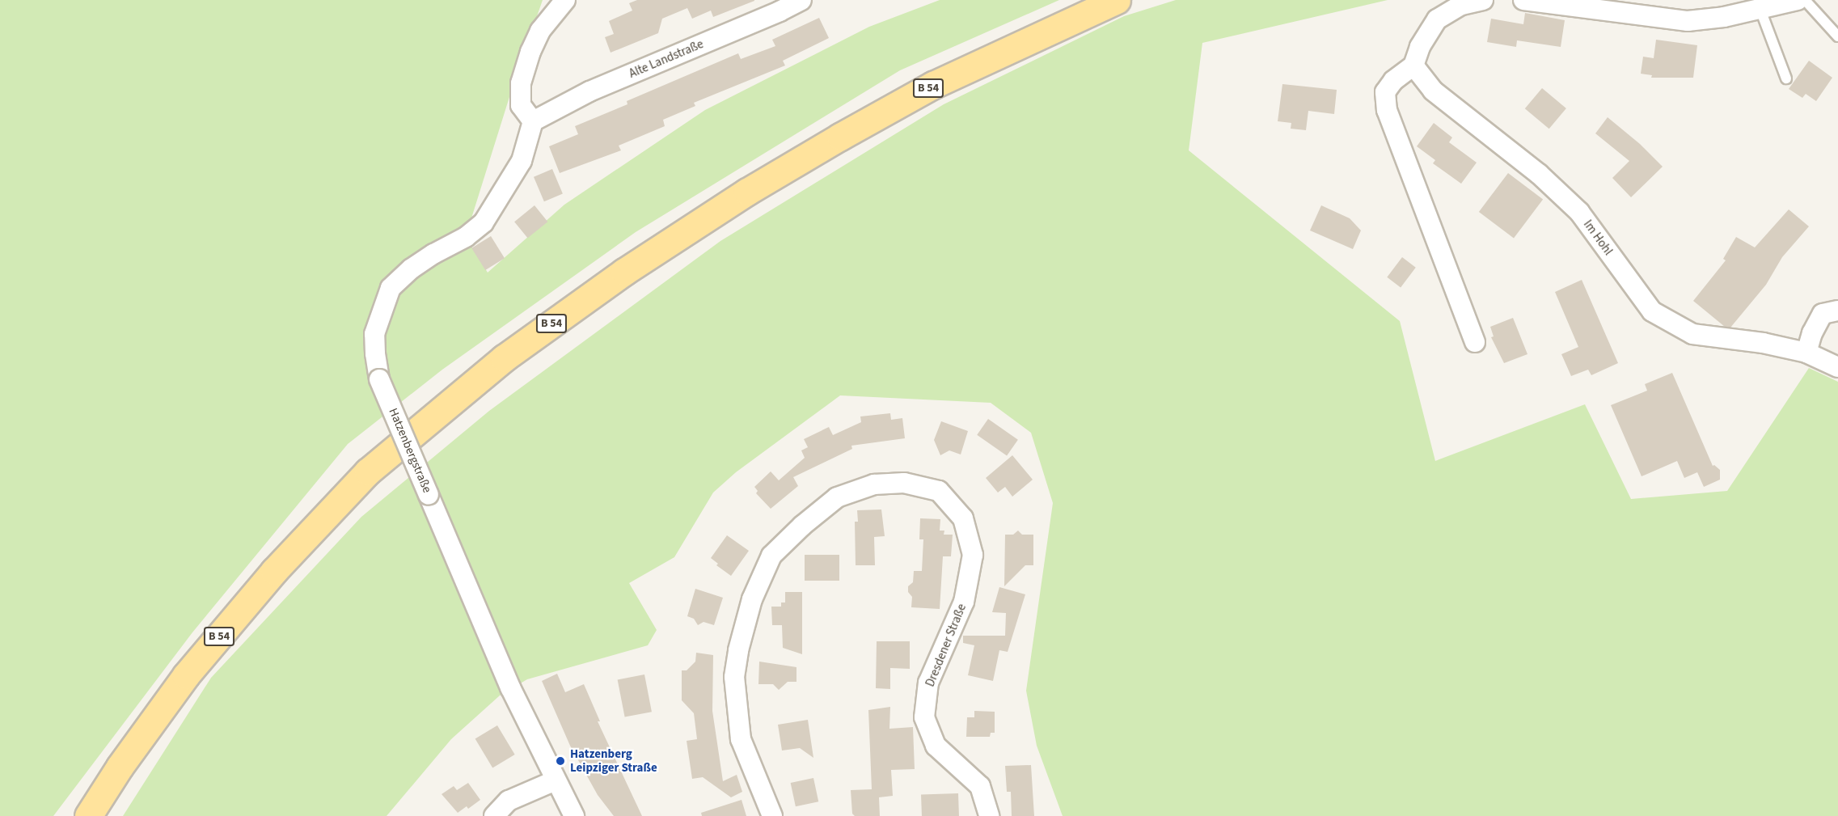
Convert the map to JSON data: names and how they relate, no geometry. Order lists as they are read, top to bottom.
{
  "streets": {
    "main road": ["B 54"],
    "street": [
      "Alte Landstraße",
      "Im Hohl",
      "Hatzenbergstraße",
      "Dresdener Straße"
    ]
  },
  "crossings": [
    ["Alte Landstraße", "Hatzenbergstraße"]
  ],
  "places": ["Hatzenberg Leipziger Straße"]
}
